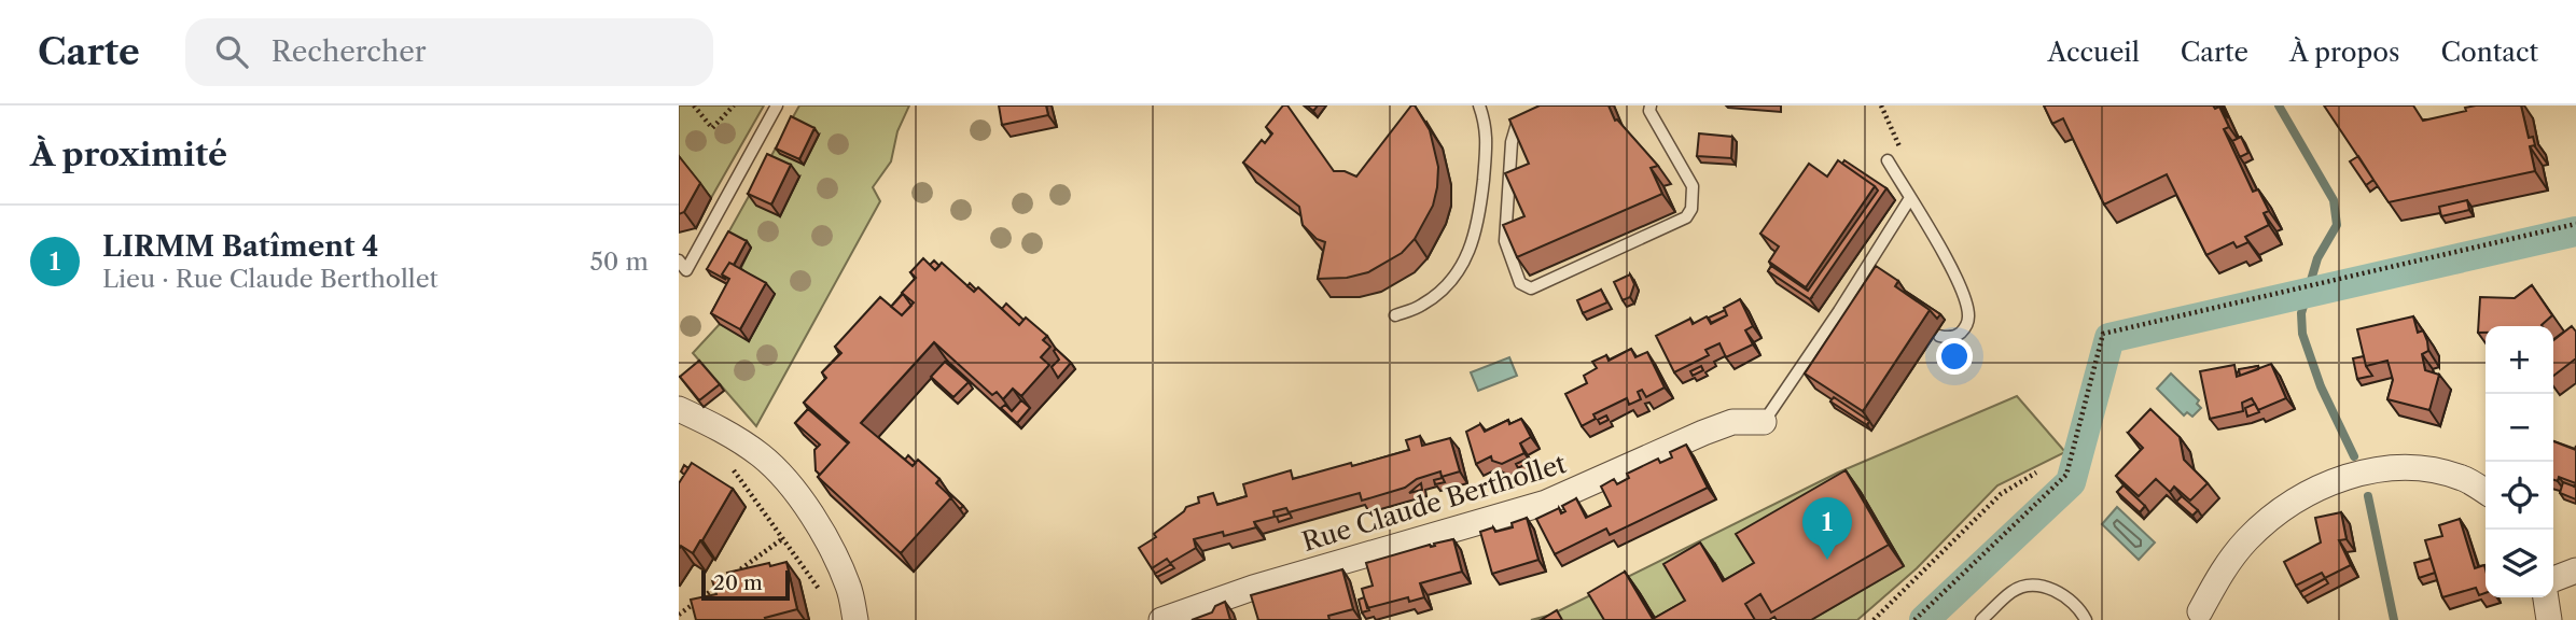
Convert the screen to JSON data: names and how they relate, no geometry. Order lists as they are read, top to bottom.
{
  "streets": {
    "street": ["Rue Claude Berthollet"]
  },
  "scale_bar": "20 m",
  "page": {
    "header": "Carte",
    "search": "Rechercher",
    "nav": [
      "Accueil",
      "Carte",
      "À propos",
      "Contact"
    ],
    "heading": "À proximité",
    "list": [
      {
        "mark": "1",
        "name": "LIRMM Batîment 4",
        "note": "Lieu · Rue Claude Berthollet",
        "value": "50 m"
      }
    ],
    "map_buttons": ["+", "−"],
    "pins": "1",
    "scale": "20 m"
  }
}
